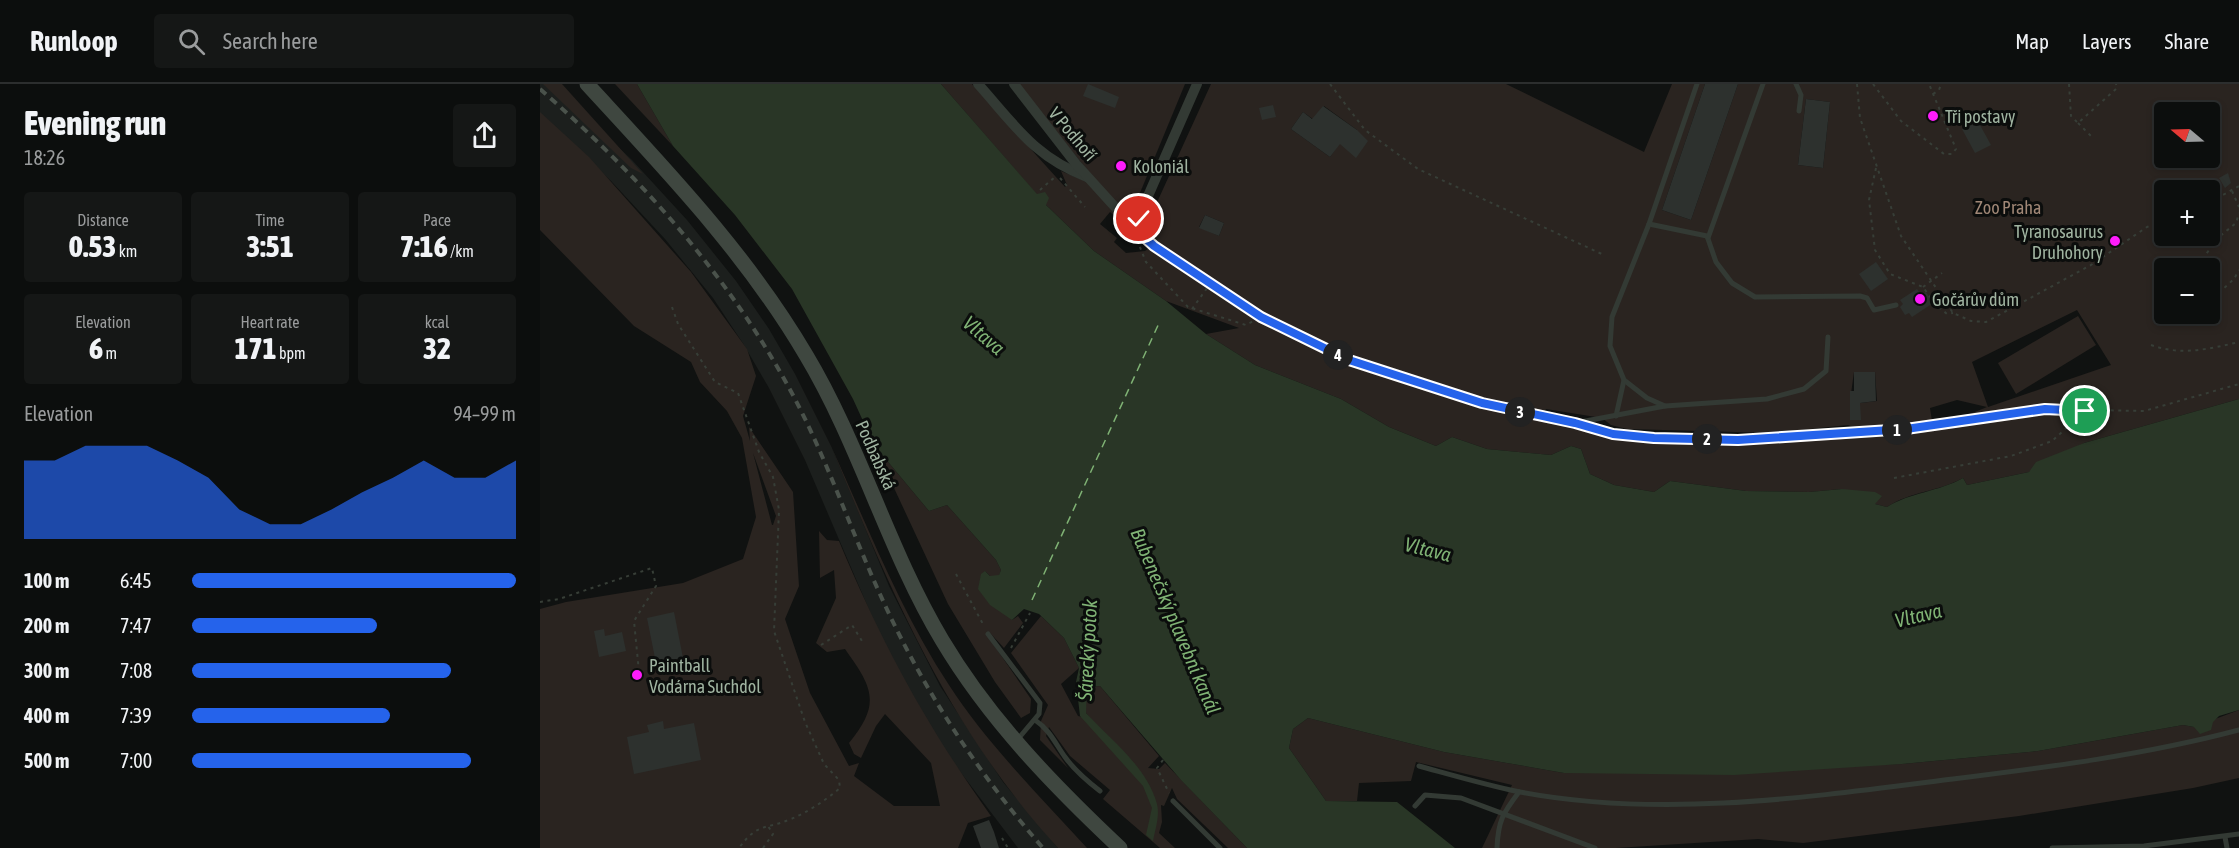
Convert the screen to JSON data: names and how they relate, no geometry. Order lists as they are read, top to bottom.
{
  "streets": {
    "main road": ["Podbabská"],
    "street": ["V Podhoří"]
  },
  "water": ["Vltava", "Bubenečský plavební kanál", "Šárecký potok"],
  "parks": ["Zoo Praha"],
  "places": [
    "Tři postavy",
    "Koloniál",
    "Tyranosaurus Druhohory",
    "Gočárův dům",
    "Paintball Vodárna Suchdol"
  ],
  "north": "left",
  "page": {
    "header": "Runloop",
    "search": "Search here",
    "nav": ["Map", "Layers", "Share"],
    "heading": ["Evening run", "18:26"],
    "map_buttons": ["+", "−"],
    "stats": [
      ["Distance", "0.53 km"],
      ["Time", "3:51"],
      ["Pace", "7:16 /km"],
      ["Elevation", "6 m"],
      ["Heart rate", "171 bpm"],
      ["kcal", "32"]
    ],
    "pins": [
      "4",
      "3",
      "1",
      "2"
    ],
    "chart": ["Elevation", "94–99 m"],
    "list": [
      {
        "name": "100 m",
        "note": "6:45"
      },
      {
        "name": "200 m",
        "note": "7:47"
      },
      {
        "name": "300 m",
        "note": "7:08"
      },
      {
        "name": "400 m",
        "note": "7:39"
      },
      {
        "name": "500 m",
        "note": "7:00"
      }
    ]
  }
}
